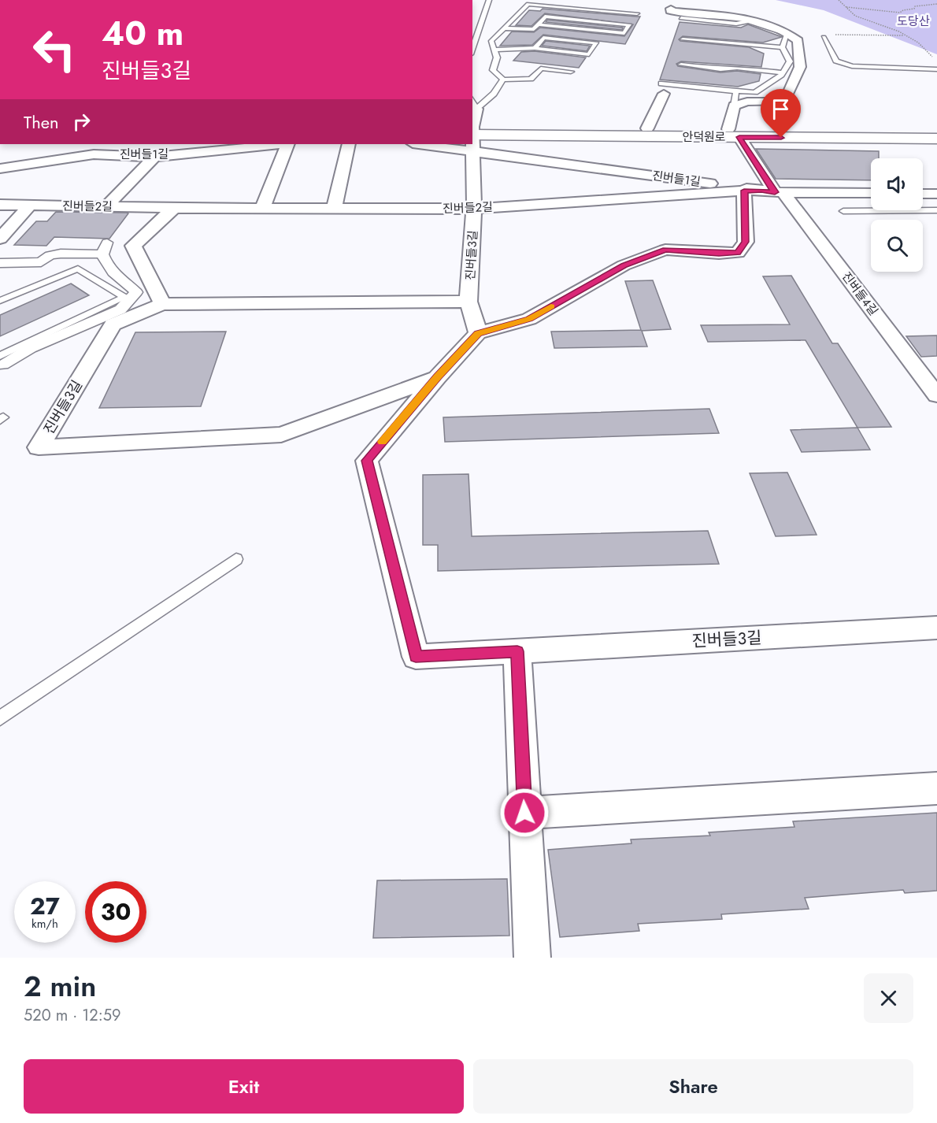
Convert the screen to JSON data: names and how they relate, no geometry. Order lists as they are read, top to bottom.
{
  "streets": {
    "street": [
      "안덕원로",
      "진버들1길",
      "진버들2길",
      "진버들3길",
      "진버들4길"
    ]
  },
  "crossings": [
    ["안덕원로", "진버들4길"],
    ["진버들1길", "진버들2길"],
    ["진버들1길", "진버들4길"],
    ["진버들2길", "진버들3길"],
    ["진버들2길", "진버들4길"]
  ],
  "parks": ["도당산"],
  "page": {
    "turn": ["40 m", "진버들3길"],
    "then": "Then",
    "speed": "27 km/h",
    "limit": "30",
    "heading": ["2 min", "520 m · 12:59"],
    "buttons": ["Exit", "Share"]
  }
}
